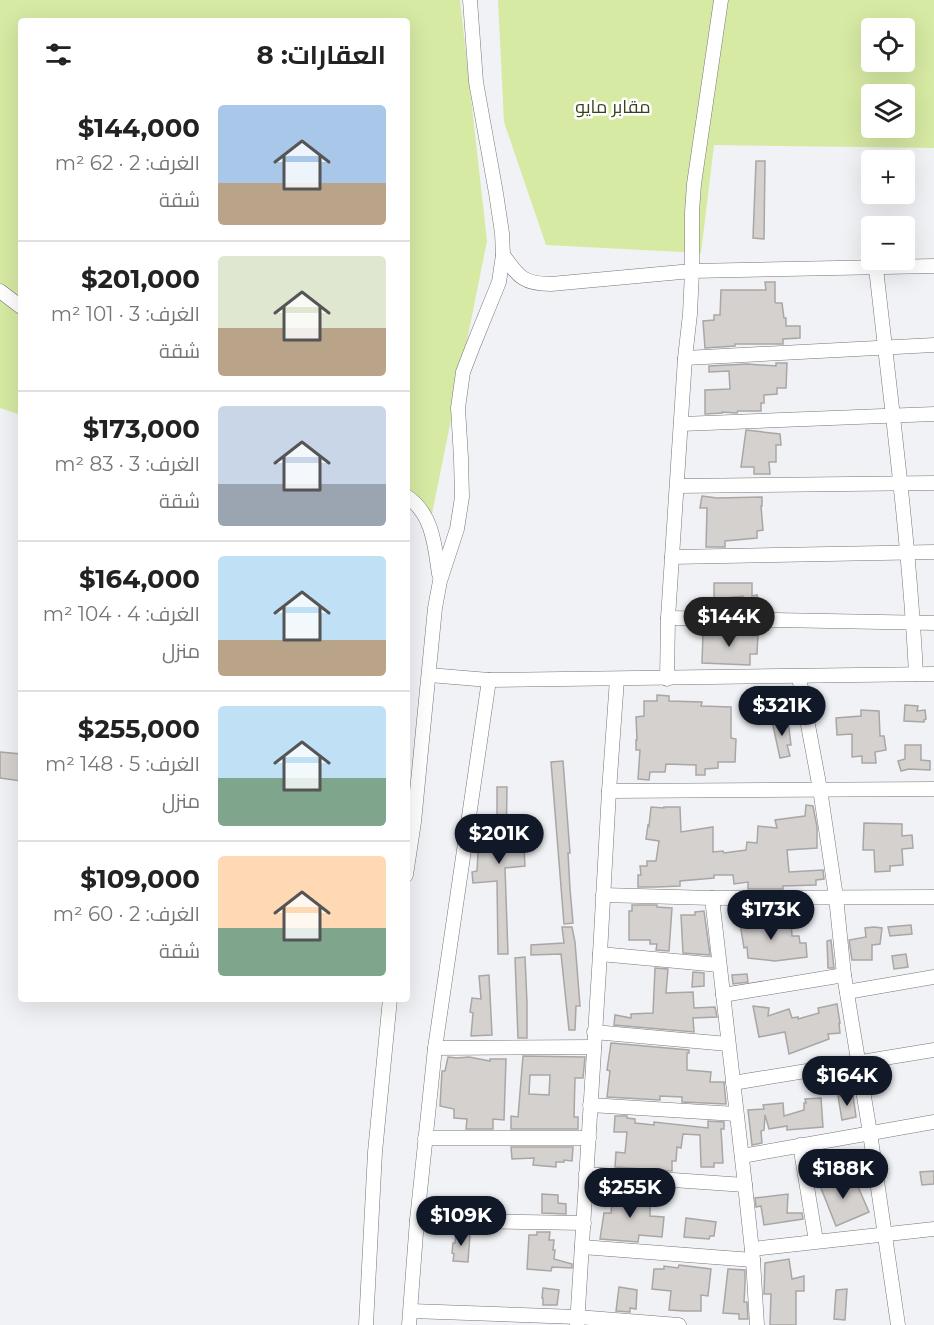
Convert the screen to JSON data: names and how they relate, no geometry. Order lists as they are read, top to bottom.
{
  "parks": ["مقابر مايو"],
  "page": {
    "map_buttons": ["+", "−"],
    "heading": "العقارات: 8",
    "list": [
      {
        "name": "$144,000",
        "note": "الغرف: 2 · 62 m² · شقة"
      },
      {
        "name": "$201,000",
        "note": "الغرف: 3 · 101 m² · شقة"
      },
      {
        "name": "$173,000",
        "note": "الغرف: 3 · 83 m² · شقة"
      },
      {
        "name": "$164,000",
        "note": "الغرف: 4 · 104 m² · منزل"
      },
      {
        "name": "$255,000",
        "note": "الغرف: 5 · 148 m² · منزل"
      },
      {
        "name": "$109,000",
        "note": "الغرف: 2 · 60 m² · شقة"
      }
    ],
    "price": [
      "$144K",
      "$321K",
      "$201K",
      "$173K",
      "$164K",
      "$188K",
      "$255K",
      "$109K"
    ]
  }
}
